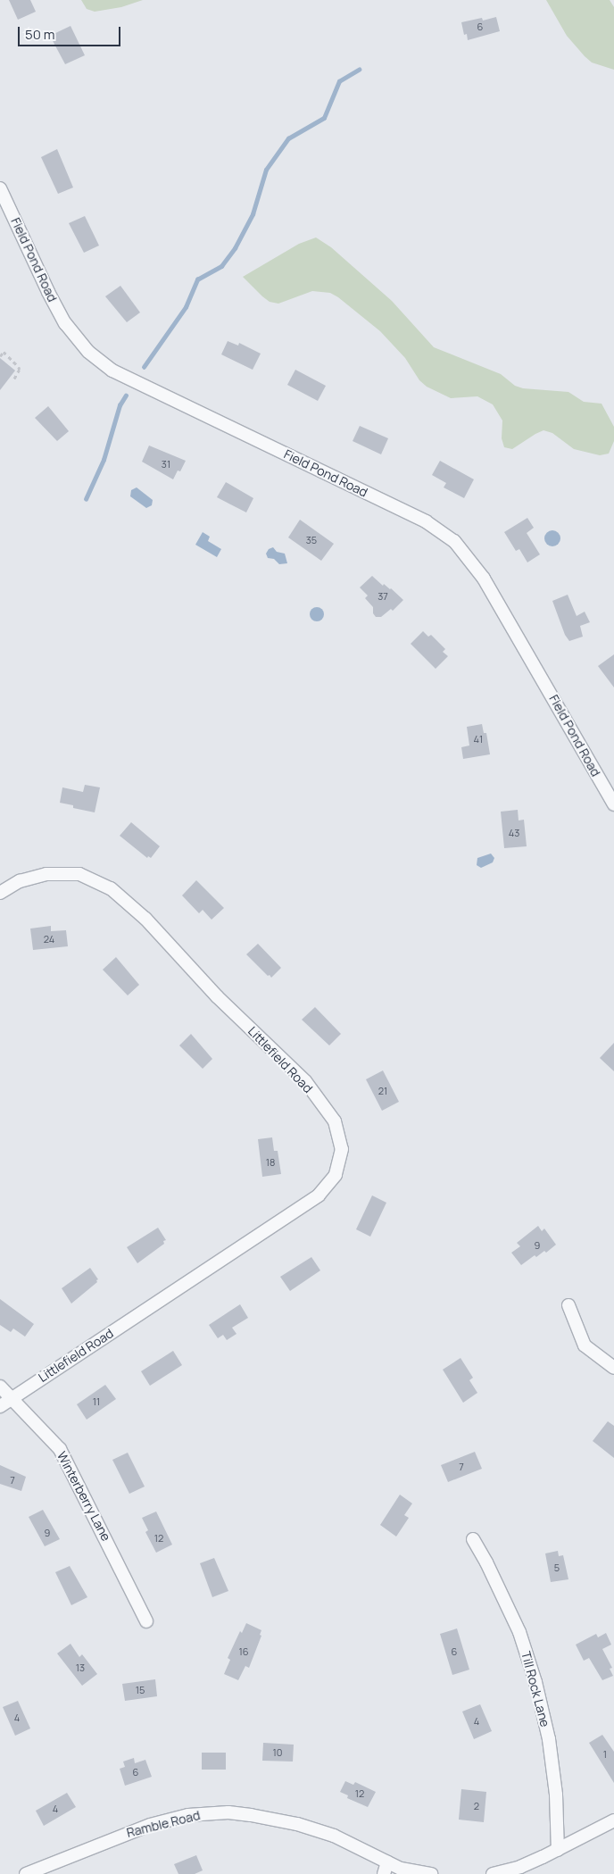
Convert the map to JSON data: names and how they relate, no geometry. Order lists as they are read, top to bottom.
{
  "streets": {
    "street": [
      "Field Pond Road",
      "Littlefield Road",
      "Winterberry Lane",
      "Till Rock Lane",
      "Ramble Road"
    ]
  },
  "crossings": [
    ["Littlefield Road", "Winterberry Lane"]
  ],
  "house_numbers": [
    "6",
    "31",
    "35",
    "37",
    "41",
    "43",
    "24",
    "21",
    "18",
    "9",
    "11",
    "7",
    "7",
    "9",
    "12",
    "5",
    "16",
    "6",
    "13",
    "15",
    "4",
    "4",
    "10",
    "1",
    "6",
    "12",
    "2",
    "4"
  ],
  "scale_bar": "50 m"
}
